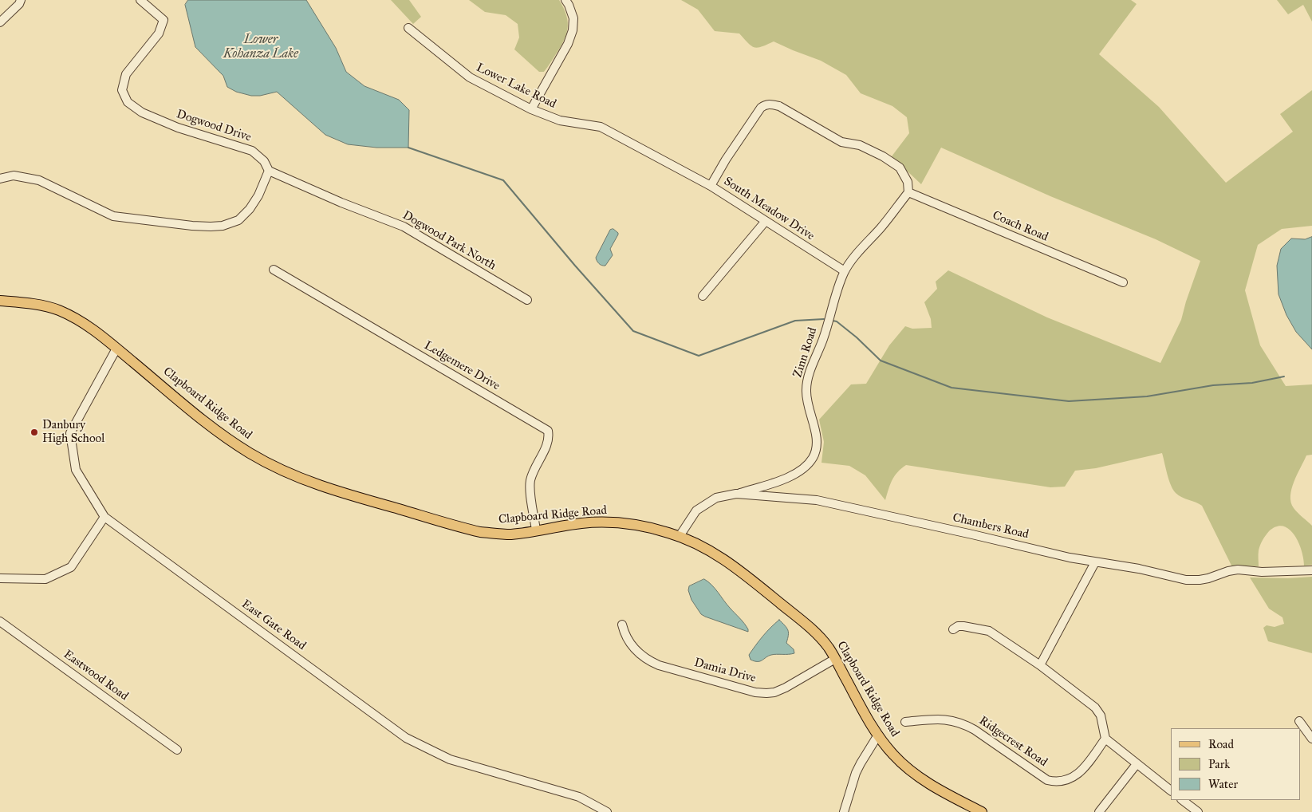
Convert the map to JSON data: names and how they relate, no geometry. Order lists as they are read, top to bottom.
{
  "streets": {
    "main road": ["Clapboard Ridge Road"],
    "street": [
      "Lower Lake Road",
      "Dogwood Drive",
      "South Meadow Drive",
      "Coach Road",
      "Dogwood Park North",
      "Zinn Road",
      "Ledgemere Drive",
      "Chambers Road",
      "East Gate Road",
      "Damia Drive",
      "Eastwood Road",
      "Ridgecrest Road"
    ]
  },
  "crossings": [
    ["Lower Lake Road", "South Meadow Drive"],
    ["Dogwood Drive", "Dogwood Park North"],
    ["South Meadow Drive", "Coach Road"],
    ["South Meadow Drive", "Zinn Road"],
    ["Coach Road", "Zinn Road"],
    ["Zinn Road", "Chambers Road"],
    ["Ledgemere Drive", "Clapboard Ridge Road"],
    ["Clapboard Ridge Road", "Chambers Road"],
    ["Clapboard Ridge Road", "East Gate Road"],
    ["Clapboard Ridge Road", "Damia Drive"]
  ],
  "water": ["Lower Kohanza Lake"],
  "places": ["Danbury High School"],
  "legend": ["Road", "Park", "Water"]
}
